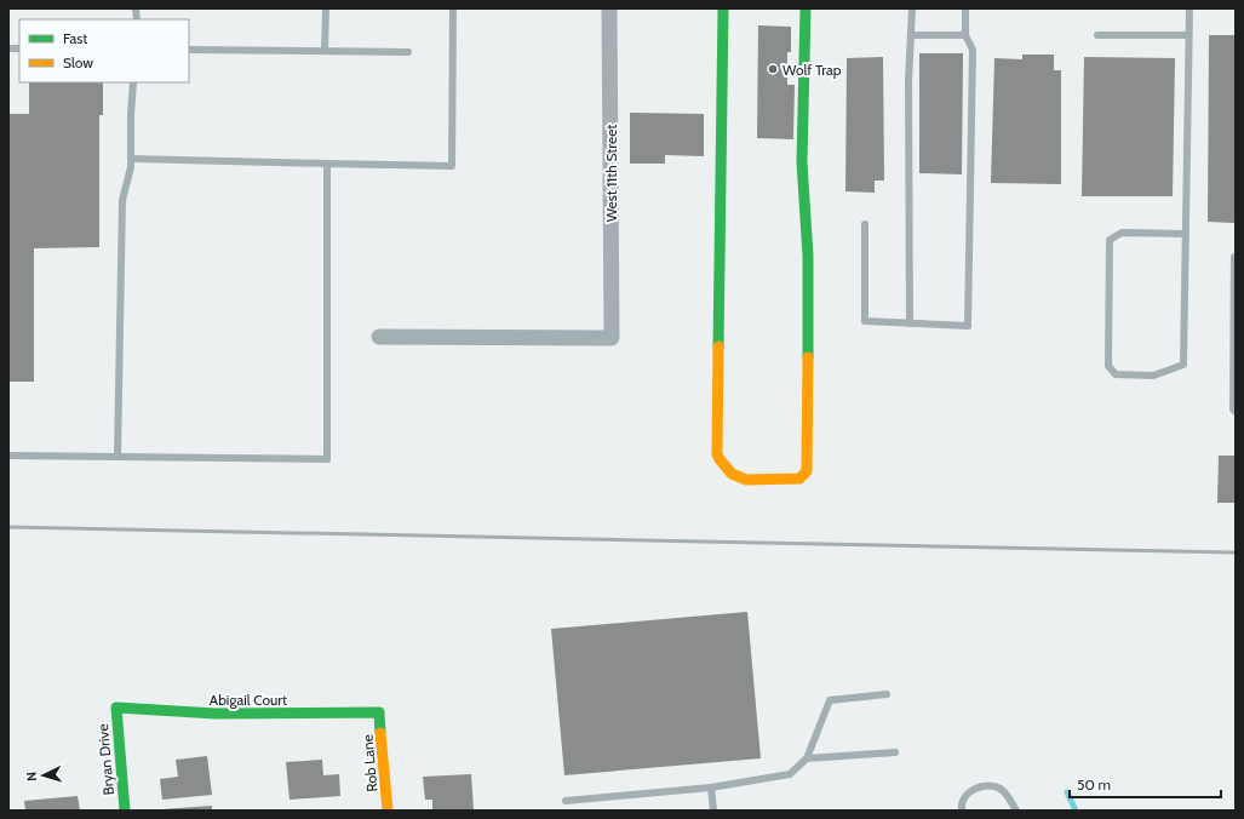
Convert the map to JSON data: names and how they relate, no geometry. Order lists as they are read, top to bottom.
{
  "streets": {
    "street": [
      "West 11th Street",
      "Abigail Court",
      "Bryan Drive",
      "Rob Lane"
    ]
  },
  "crossings": [
    ["Abigail Court", "Bryan Drive"],
    ["Abigail Court", "Rob Lane"]
  ],
  "places": ["Wolf Trap"],
  "legend": ["Fast", "Slow"],
  "scale_bar": "50 m",
  "north": "left"
}
